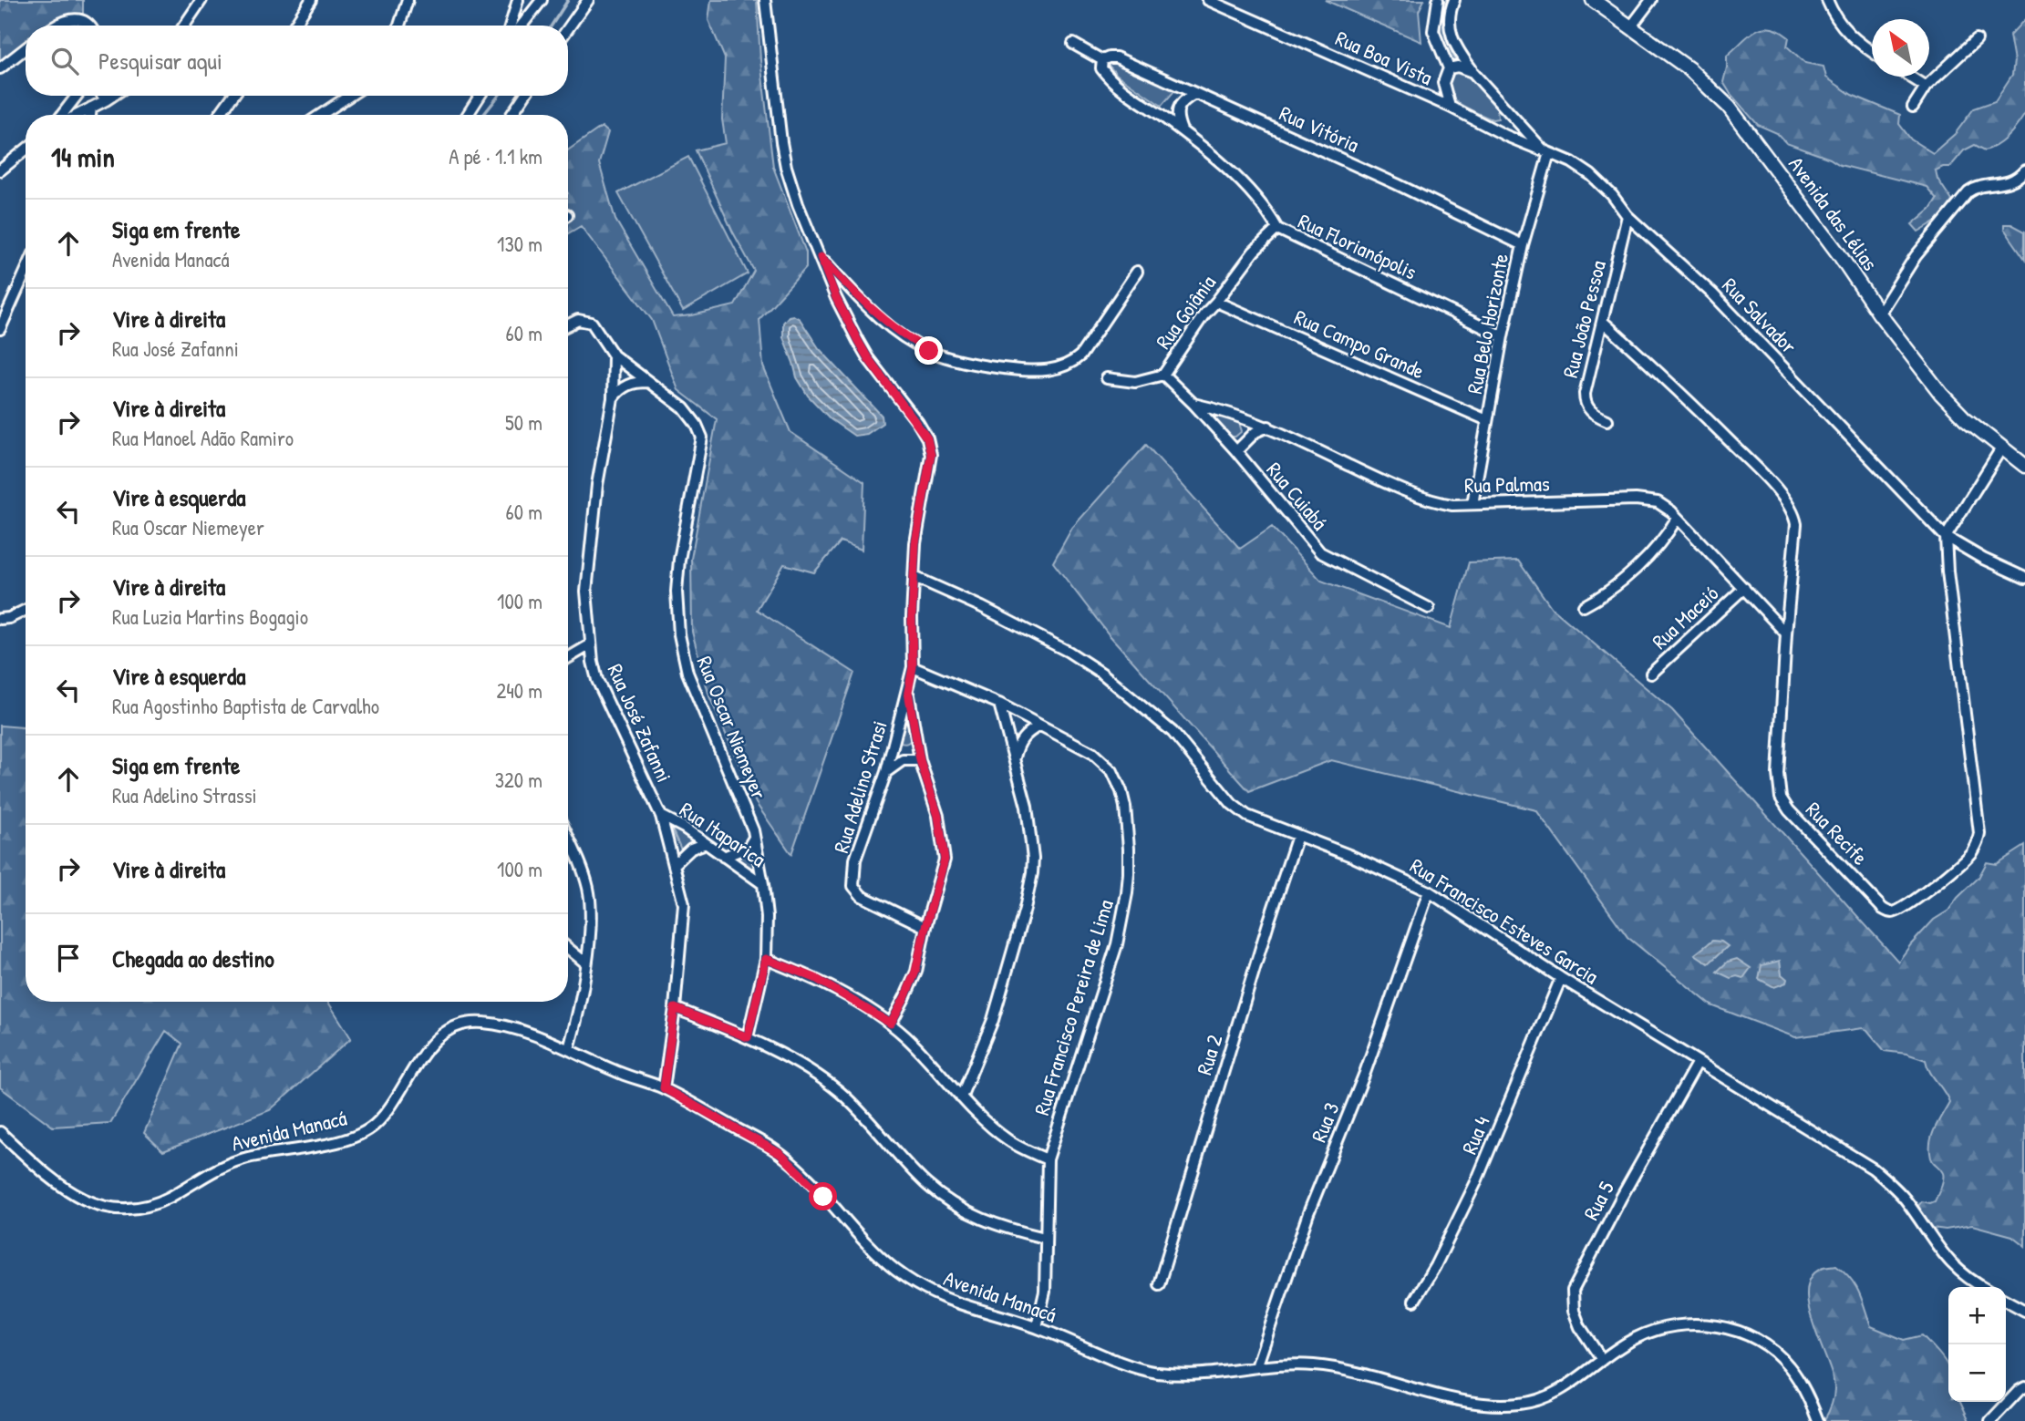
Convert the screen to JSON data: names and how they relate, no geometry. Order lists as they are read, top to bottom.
{
  "streets": {
    "street": [
      "Rua Boa Vista",
      "Rua Vitória",
      "Avenida das Lélias",
      "Rua Florianópolis",
      "Rua Goiânia",
      "Rua Salvador",
      "Rua João Pessoa",
      "Rua Belo Horizonte",
      "Rua Campo Grande",
      "Rua Palmas",
      "Rua Cuiabá",
      "Rua Maceió",
      "Rua José Zafanni",
      "Rua Oscar Niemeyer",
      "Rua Adelino Strasi",
      "Rua Recife",
      "Rua Itaparica",
      "Rua Francisco Esteves Garcia",
      "Rua Francisco Pereira de Lima",
      "Rua 2",
      "Rua 3",
      "Avenida Manacá",
      "Rua 4",
      "Rua 5"
    ]
  },
  "crossings": [
    ["Rua Boa Vista", "Rua Salvador"],
    ["Rua Boa Vista", "Rua Belo Horizonte"],
    ["Rua Vitória", "Rua Florianópolis"],
    ["Rua Vitória", "Rua Belo Horizonte"],
    ["Rua Florianópolis", "Rua Goiânia"],
    ["Rua Florianópolis", "Rua Belo Horizonte"],
    ["Rua Goiânia", "Rua Campo Grande"],
    ["Rua Goiânia", "Rua Cuiabá"],
    ["Rua Salvador", "Rua João Pessoa"],
    ["Rua Salvador", "Rua Belo Horizonte"],
    ["Rua Salvador", "Rua Recife"],
    ["Rua João Pessoa", "Rua Recife"],
    ["Rua Belo Horizonte", "Rua Campo Grande"],
    ["Rua Belo Horizonte", "Rua Palmas"],
    ["Rua Palmas", "Rua Cuiabá"],
    ["Rua Palmas", "Rua Maceió"],
    ["Rua Palmas", "Rua Recife"],
    ["Rua José Zafanni", "Rua Oscar Niemeyer"],
    ["Rua José Zafanni", "Rua Itaparica"],
    ["Rua José Zafanni", "Avenida Manacá"],
    ["Rua Oscar Niemeyer", "Rua Itaparica"],
    ["Rua Adelino Strasi", "Rua Francisco Esteves Garcia"],
    ["Rua Adelino Strasi", "Rua Francisco Pereira de Lima"],
    ["Rua Francisco Esteves Garcia", "Rua 2"],
    ["Rua Francisco Esteves Garcia", "Rua 3"],
    ["Rua Francisco Esteves Garcia", "Rua 4"],
    ["Rua Francisco Esteves Garcia", "Rua 5"],
    ["Rua Francisco Pereira de Lima", "Avenida Manacá"],
    ["Rua 3", "Avenida Manacá"],
    ["Avenida Manacá", "Rua 5"]
  ],
  "north": "top left",
  "page": {
    "search": "Pesquisar aqui",
    "heading": ["14 min", "A pé · 1.1 km"],
    "list": [
      ["Siga em frente", "Avenida Manacá", "130 m"],
      ["Vire à direita", "Rua José Zafanni", "60 m"],
      ["Vire à direita", "Rua Manoel Adão Ramiro", "50 m"],
      ["Vire à esquerda", "Rua Oscar Niemeyer", "60 m"],
      ["Vire à direita", "Rua Luzia Martins Bogagio", "100 m"],
      ["Vire à esquerda", "Rua Agostinho Baptista de Carvalho", "240 m"],
      ["Siga em frente", "Rua Adelino Strassi", "320 m"],
      ["Vire à direita", "100 m"],
      "Chegada ao destino"
    ],
    "map_buttons": ["+", "−"]
  }
}
